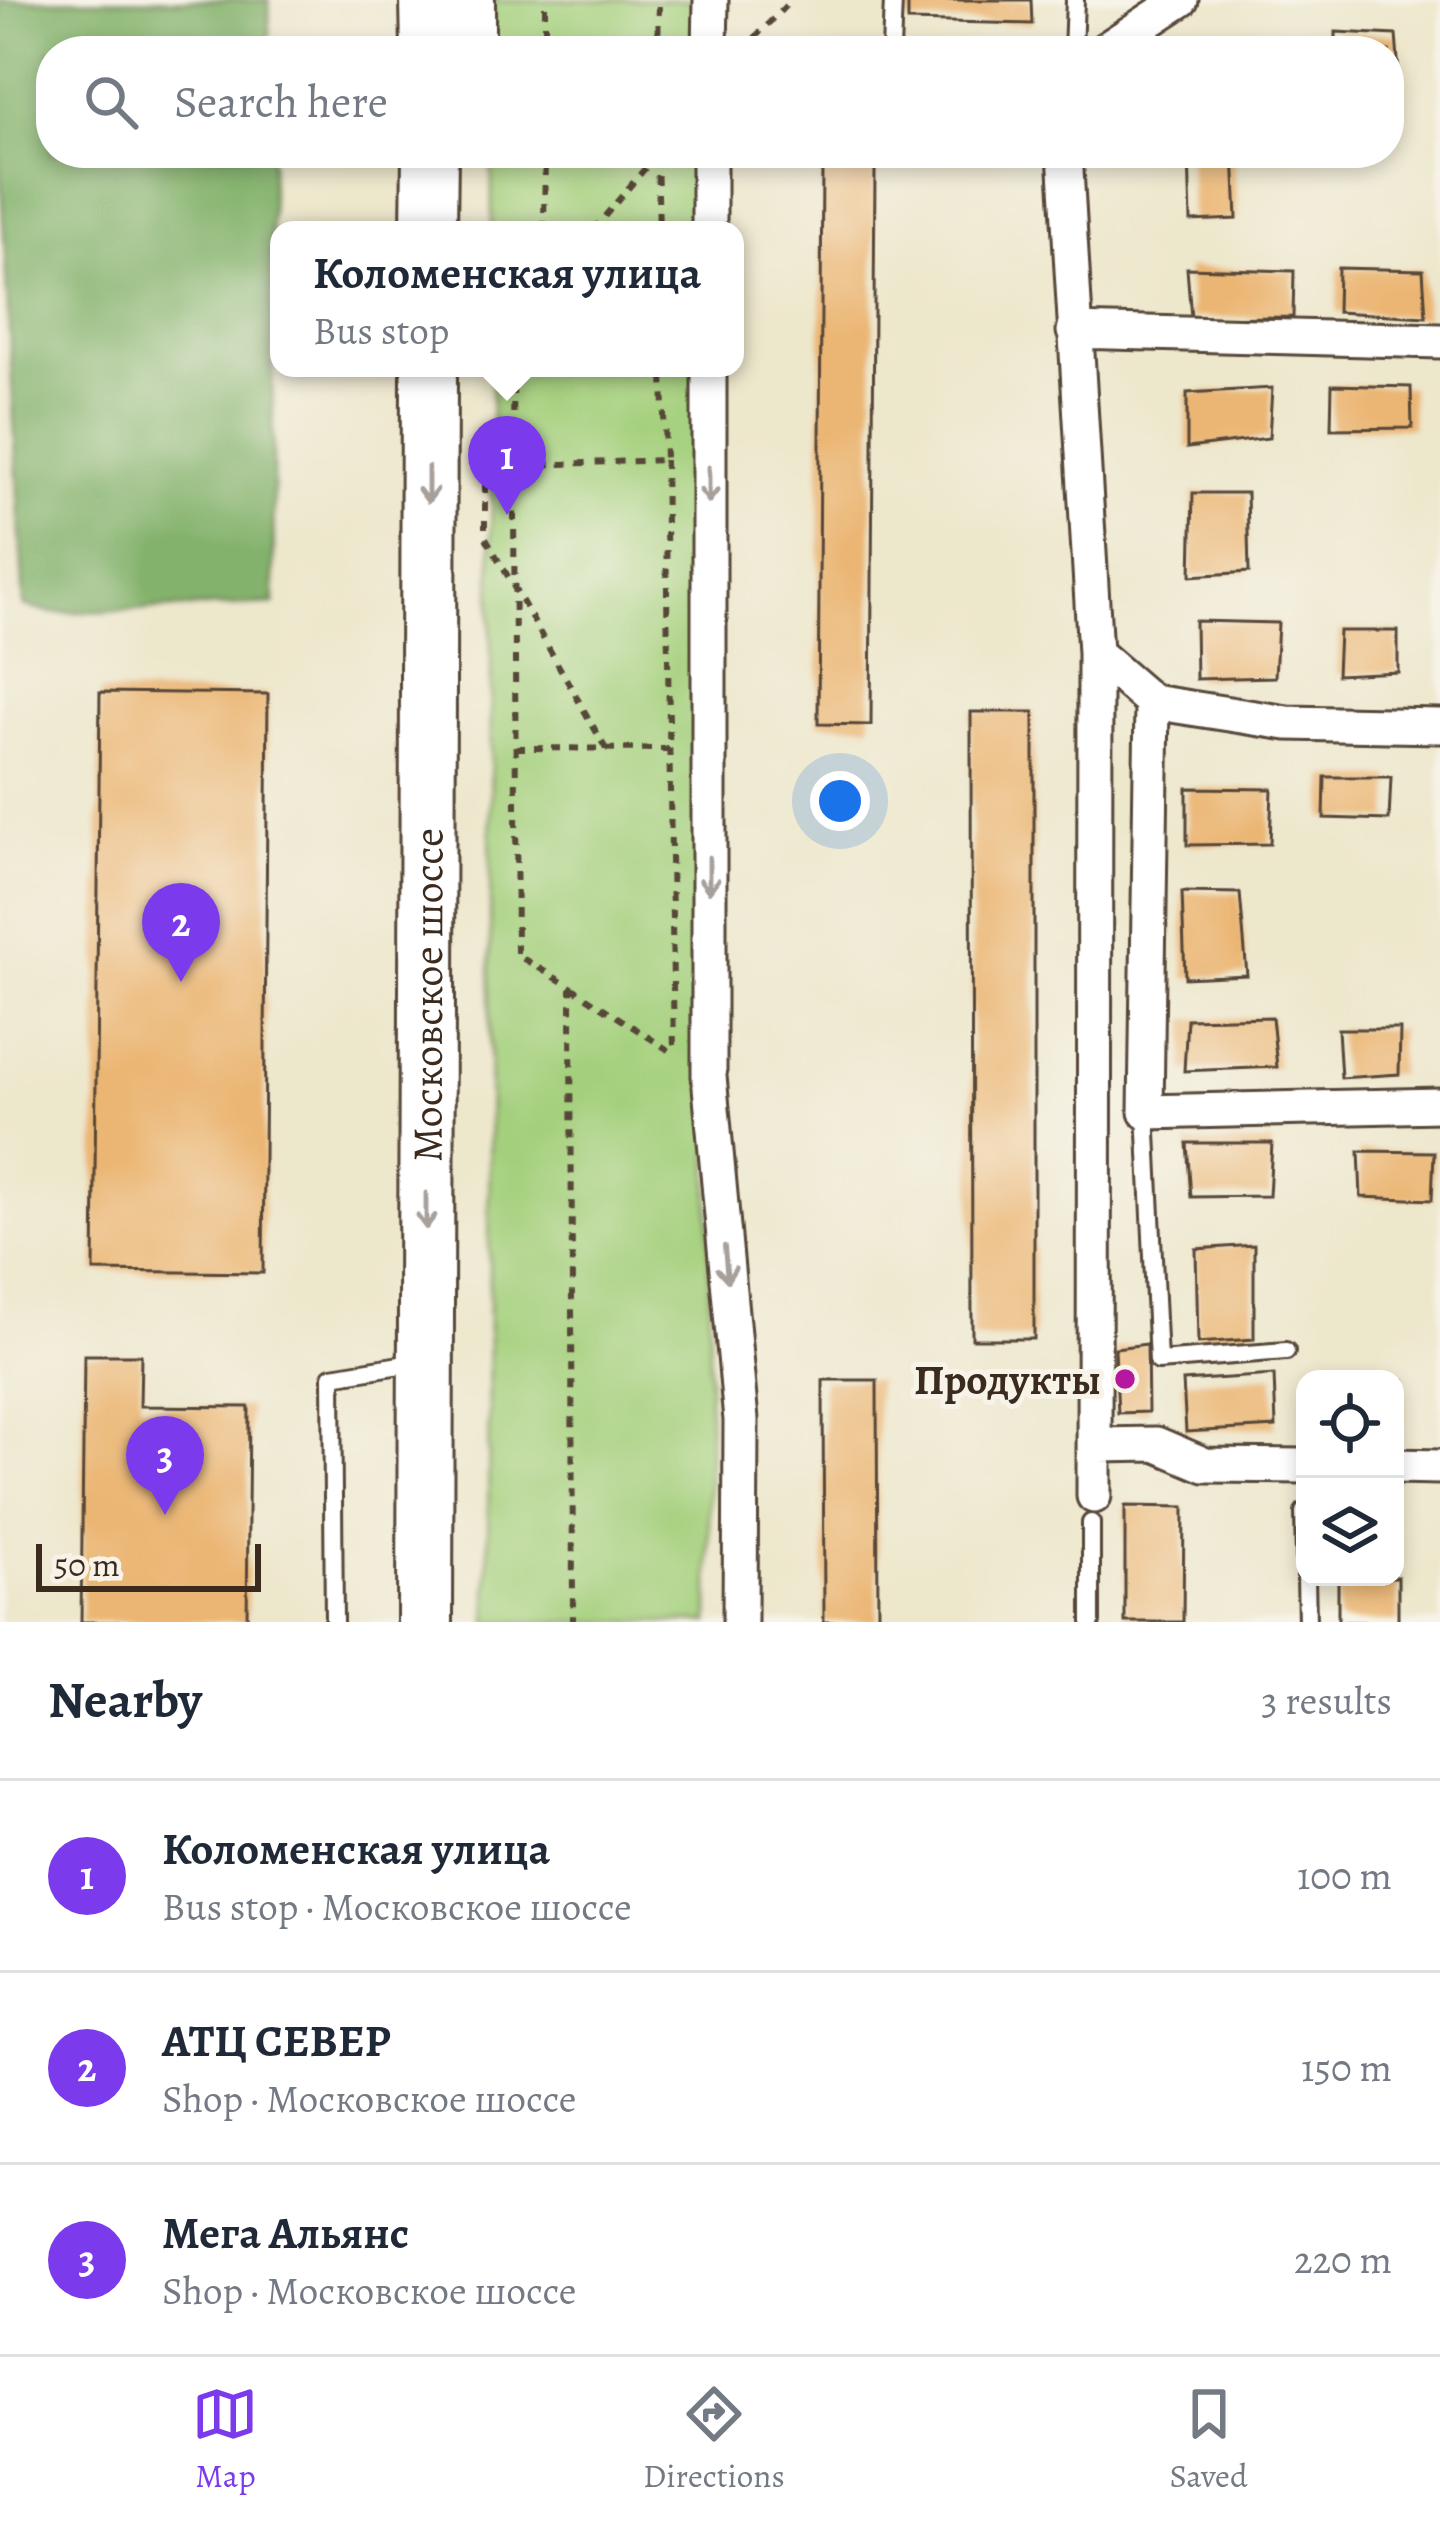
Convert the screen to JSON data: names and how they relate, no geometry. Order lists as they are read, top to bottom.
{
  "streets": {
    "main road": ["Московское шоссе"]
  },
  "places": ["Продукты"],
  "scale_bar": "50 m",
  "page": {
    "search": "Search here",
    "popup": ["Коломенская улица", "Bus stop"],
    "pins": ["1", "2", "3"],
    "scale": "50 m",
    "heading": ["Nearby", "3 results"],
    "list": [
      {
        "mark": "1",
        "name": "Коломенская улица",
        "note": "Bus stop · Московское шоссе",
        "value": "100 m"
      },
      {
        "mark": "2",
        "name": "АТЦ СЕВЕР",
        "note": "Shop · Московское шоссе",
        "value": "150 m"
      },
      {
        "mark": "3",
        "name": "Мега Альянс",
        "note": "Shop · Московское шоссе",
        "value": "220 m"
      }
    ],
    "nav": ["Map", "Directions", "Saved"]
  }
}
